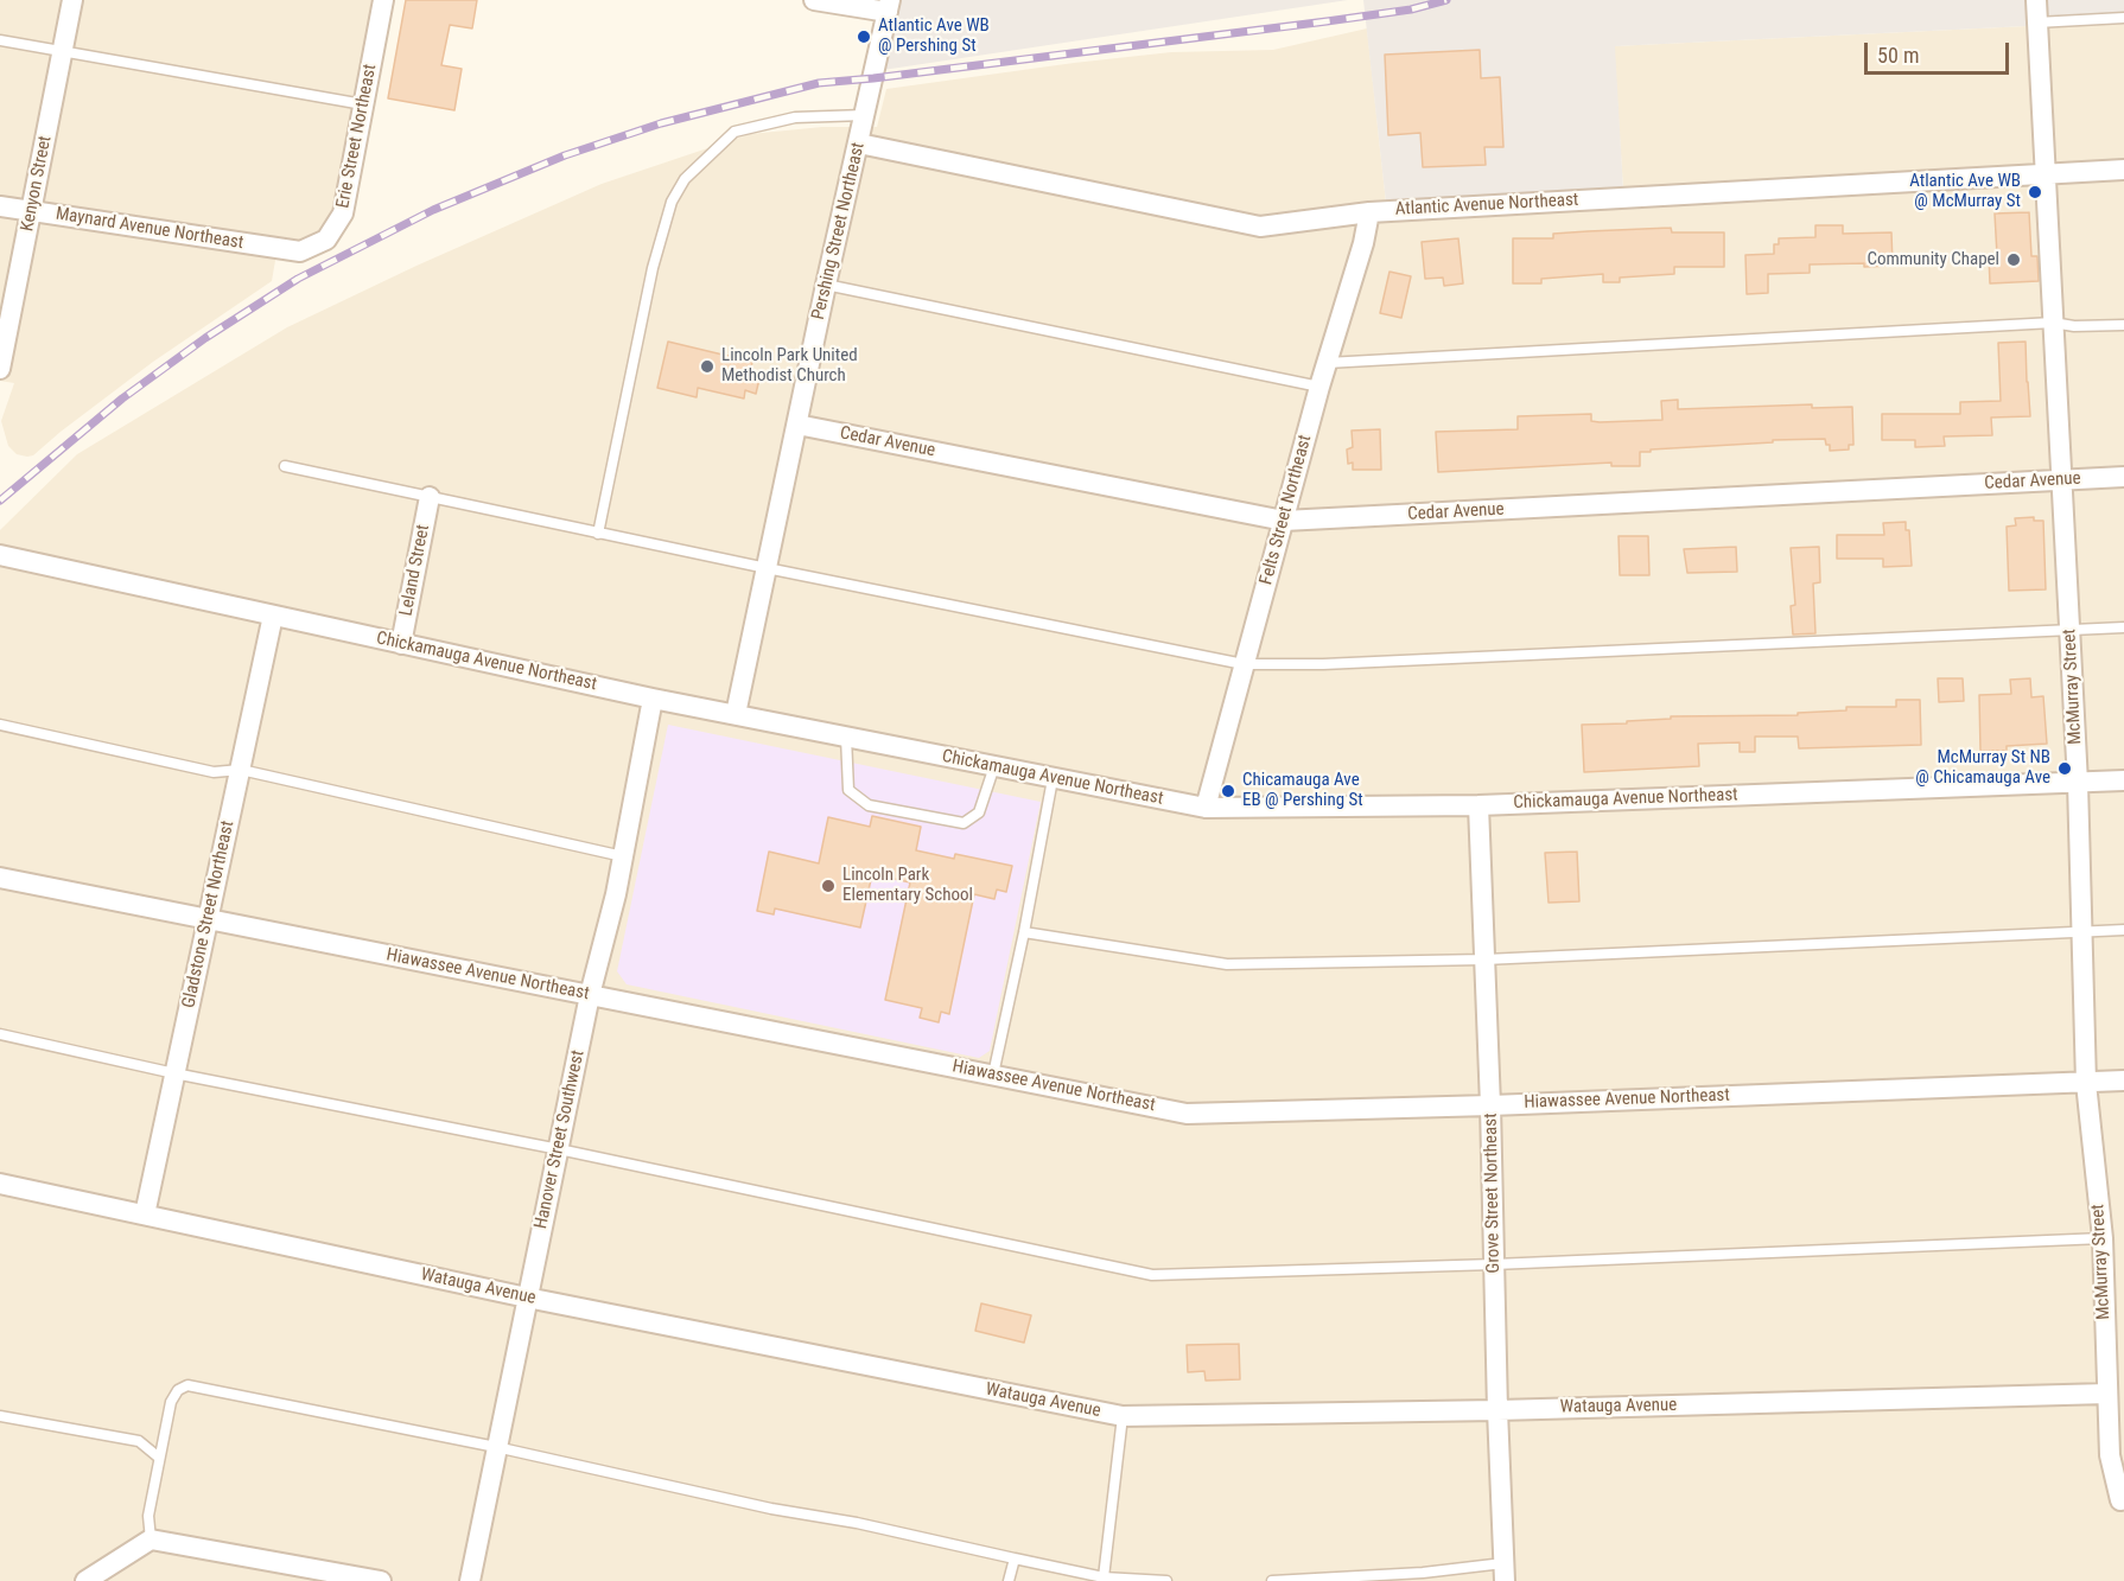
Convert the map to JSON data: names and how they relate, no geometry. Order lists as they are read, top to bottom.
{
  "streets": {
    "street": [
      "Erie Street Northeast",
      "Kenyon Street",
      "Atlantic Avenue Northeast",
      "Maynard Avenue Northeast",
      "Pershing Street Northeast",
      "Cedar Avenue",
      "Felts Street Northeast",
      "Leland Street",
      "Chickamauga Avenue Northeast",
      "McMurray Street",
      "Gladstone Street Northeast",
      "Hiawassee Avenue Northeast",
      "Hanover Street Southwest",
      "Grove Street Northeast",
      "Watauga Avenue"
    ]
  },
  "crossings": [
    ["Erie Street Northeast", "Maynard Avenue Northeast"],
    ["Kenyon Street", "Maynard Avenue Northeast"],
    ["Atlantic Avenue Northeast", "Pershing Street Northeast"],
    ["Atlantic Avenue Northeast", "Felts Street Northeast"],
    ["Atlantic Avenue Northeast", "McMurray Street"],
    ["Pershing Street Northeast", "Cedar Avenue"],
    ["Pershing Street Northeast", "Chickamauga Avenue Northeast"],
    ["Cedar Avenue", "Felts Street Northeast"],
    ["Cedar Avenue", "McMurray Street"],
    ["Felts Street Northeast", "Chickamauga Avenue Northeast"],
    ["Leland Street", "Chickamauga Avenue Northeast"],
    ["Chickamauga Avenue Northeast", "McMurray Street"],
    ["Chickamauga Avenue Northeast", "Gladstone Street Northeast"],
    ["Chickamauga Avenue Northeast", "Hanover Street Southwest"],
    ["Chickamauga Avenue Northeast", "Grove Street Northeast"],
    ["McMurray Street", "Hiawassee Avenue Northeast"],
    ["McMurray Street", "Watauga Avenue"],
    ["Gladstone Street Northeast", "Hiawassee Avenue Northeast"],
    ["Gladstone Street Northeast", "Watauga Avenue"],
    ["Hiawassee Avenue Northeast", "Hanover Street Southwest"],
    ["Hiawassee Avenue Northeast", "Grove Street Northeast"],
    ["Hanover Street Southwest", "Watauga Avenue"],
    ["Grove Street Northeast", "Watauga Avenue"]
  ],
  "places": [
    "Atlantic Ave WB @ Pershing St",
    "Atlantic Ave WB @ McMurray St",
    "Community Chapel",
    "Lincoln Park United Methodist Church",
    "McMurray St NB @ Chicamauga Ave",
    "Chicamauga Ave EB @ Pershing St",
    "Lincoln Park Elementary School"
  ],
  "scale_bar": "50 m"
}
